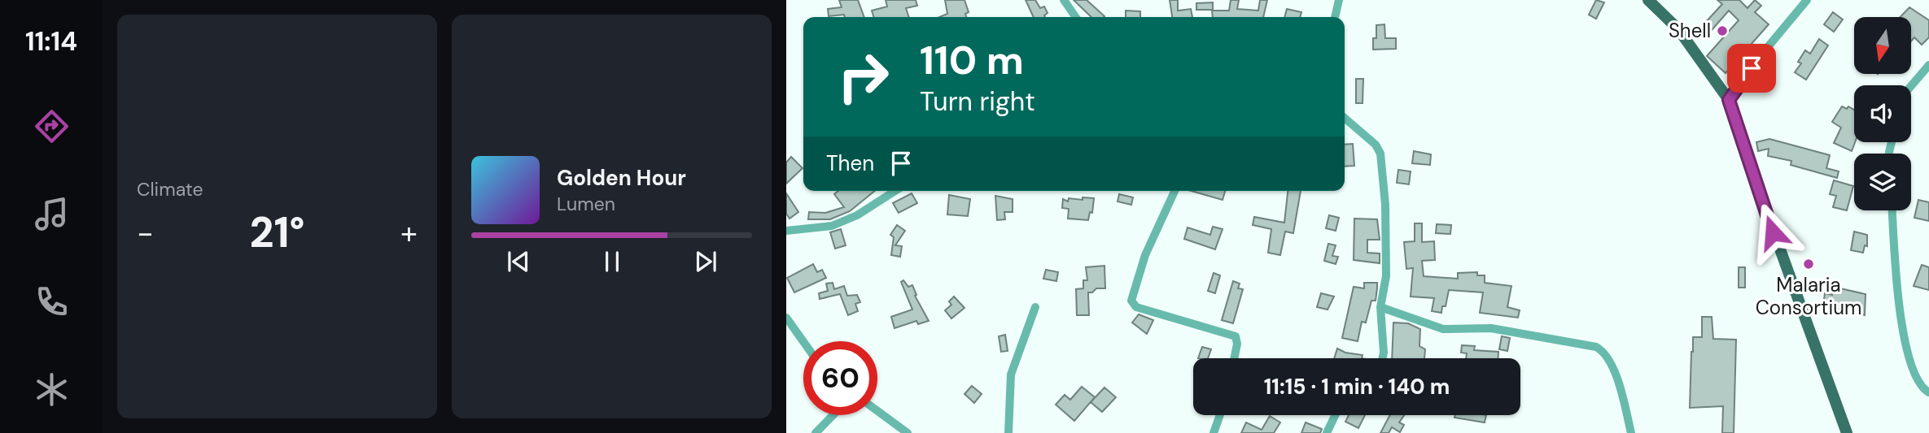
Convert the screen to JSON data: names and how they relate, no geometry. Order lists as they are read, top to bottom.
{
  "places": ["Shell", "Malaria Consortium"],
  "north": "bottom",
  "page": {
    "tabs": "11:14",
    "tile": "Climate",
    "turn": ["110 m", "Turn right"],
    "then": "Then",
    "song": ["Golden Hour", "Lumen"],
    "heat": ["−", "21°", "+"],
    "limit": "60",
    "trip": "11:15 · 1 min · 140 m"
  }
}
